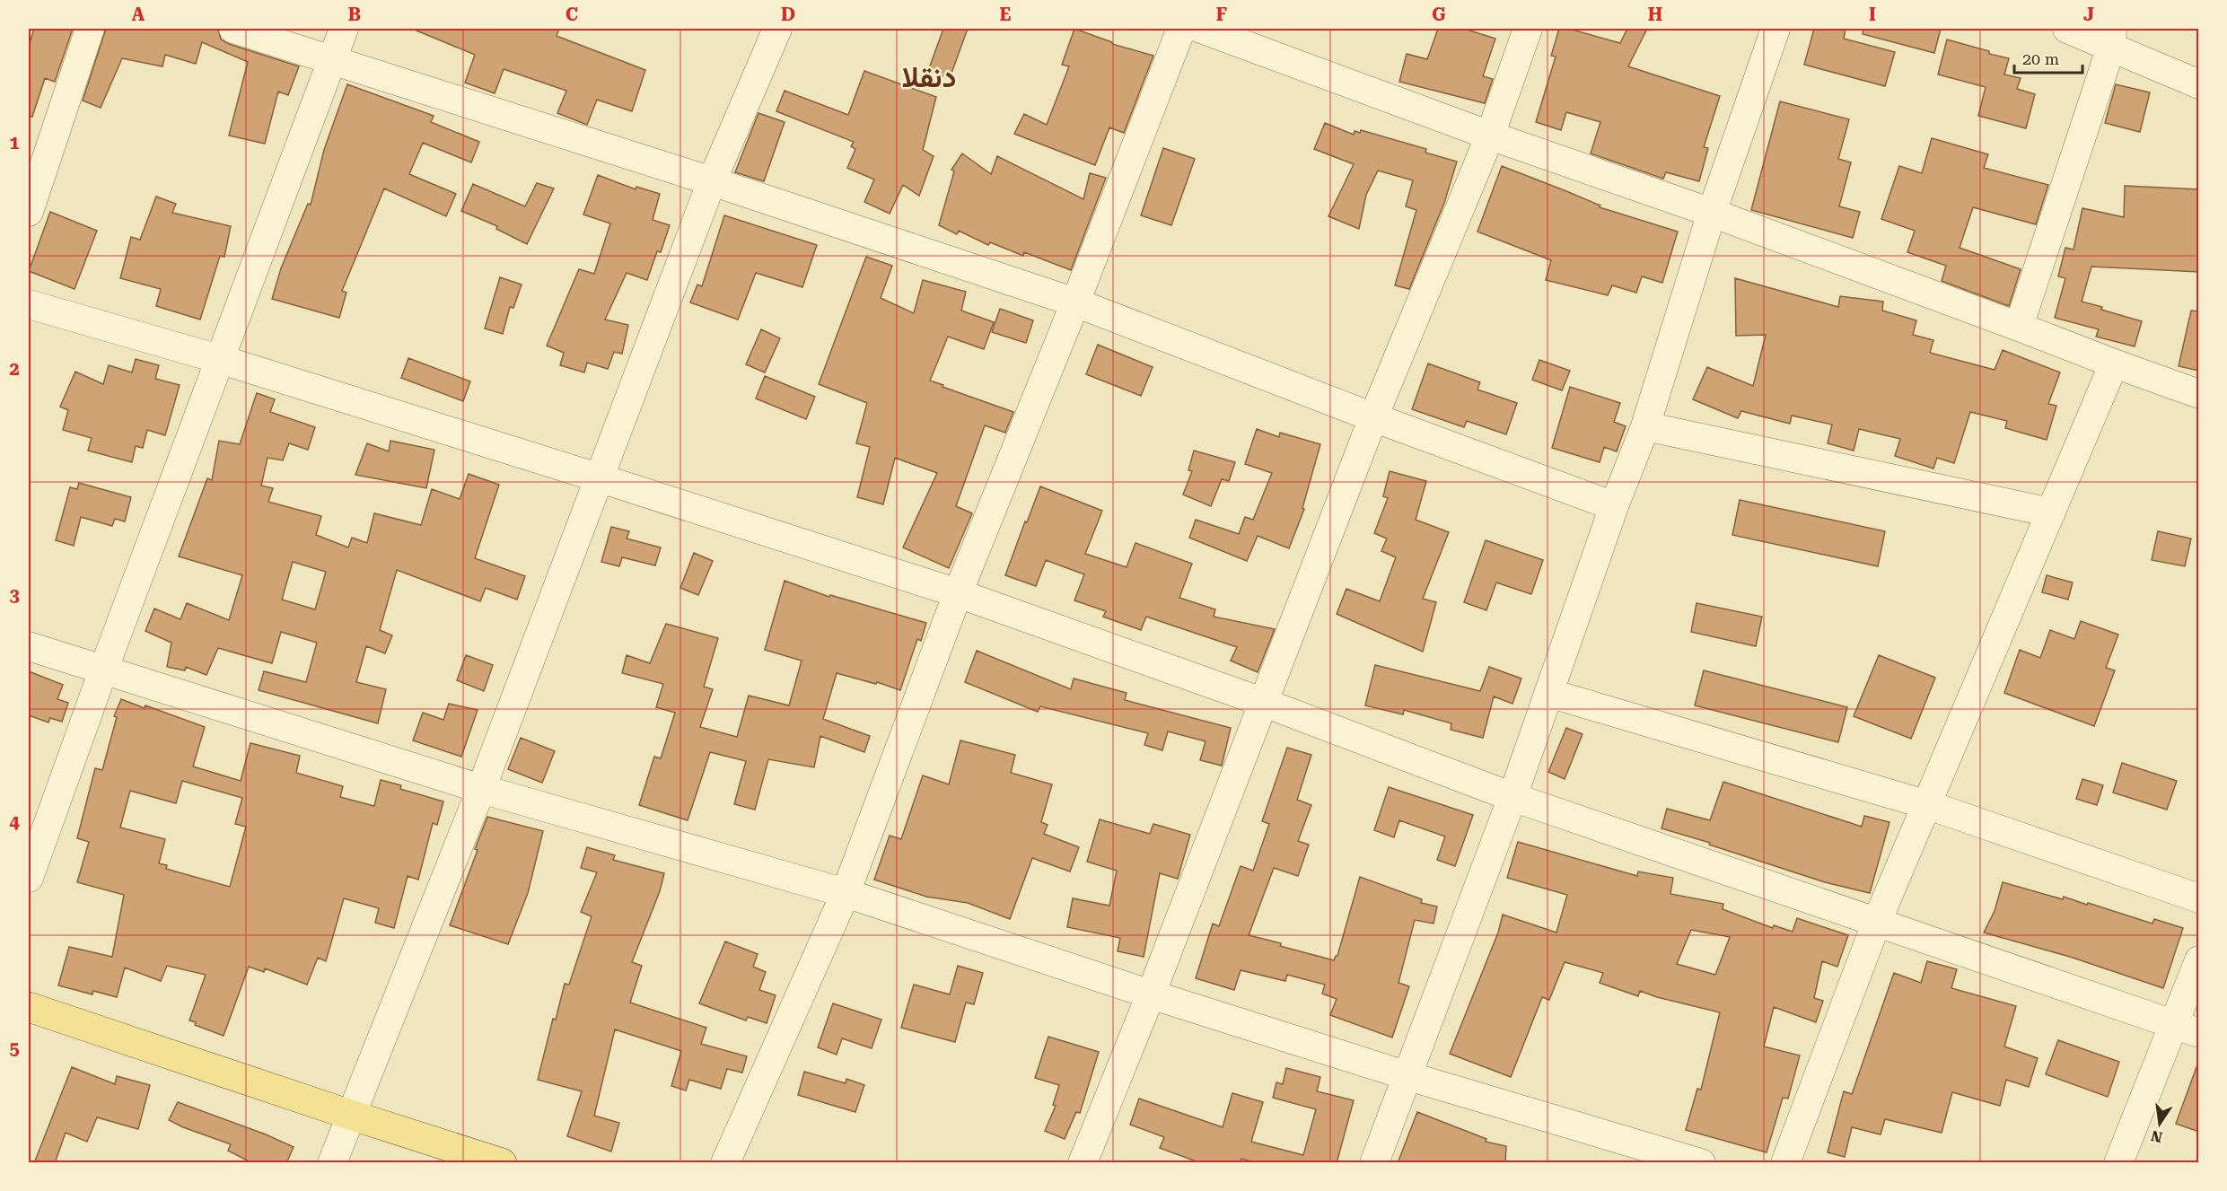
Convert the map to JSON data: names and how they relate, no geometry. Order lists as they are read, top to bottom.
{
  "districts": ["دنقلا"],
  "scale_bar": "20 m",
  "north": "bottom",
  "grid": {
    "columns": [
      "A",
      "B",
      "C",
      "D",
      "E",
      "F",
      "G",
      "H",
      "I",
      "J"
    ],
    "rows": [
      "1",
      "2",
      "3",
      "4",
      "5"
    ]
  }
}
